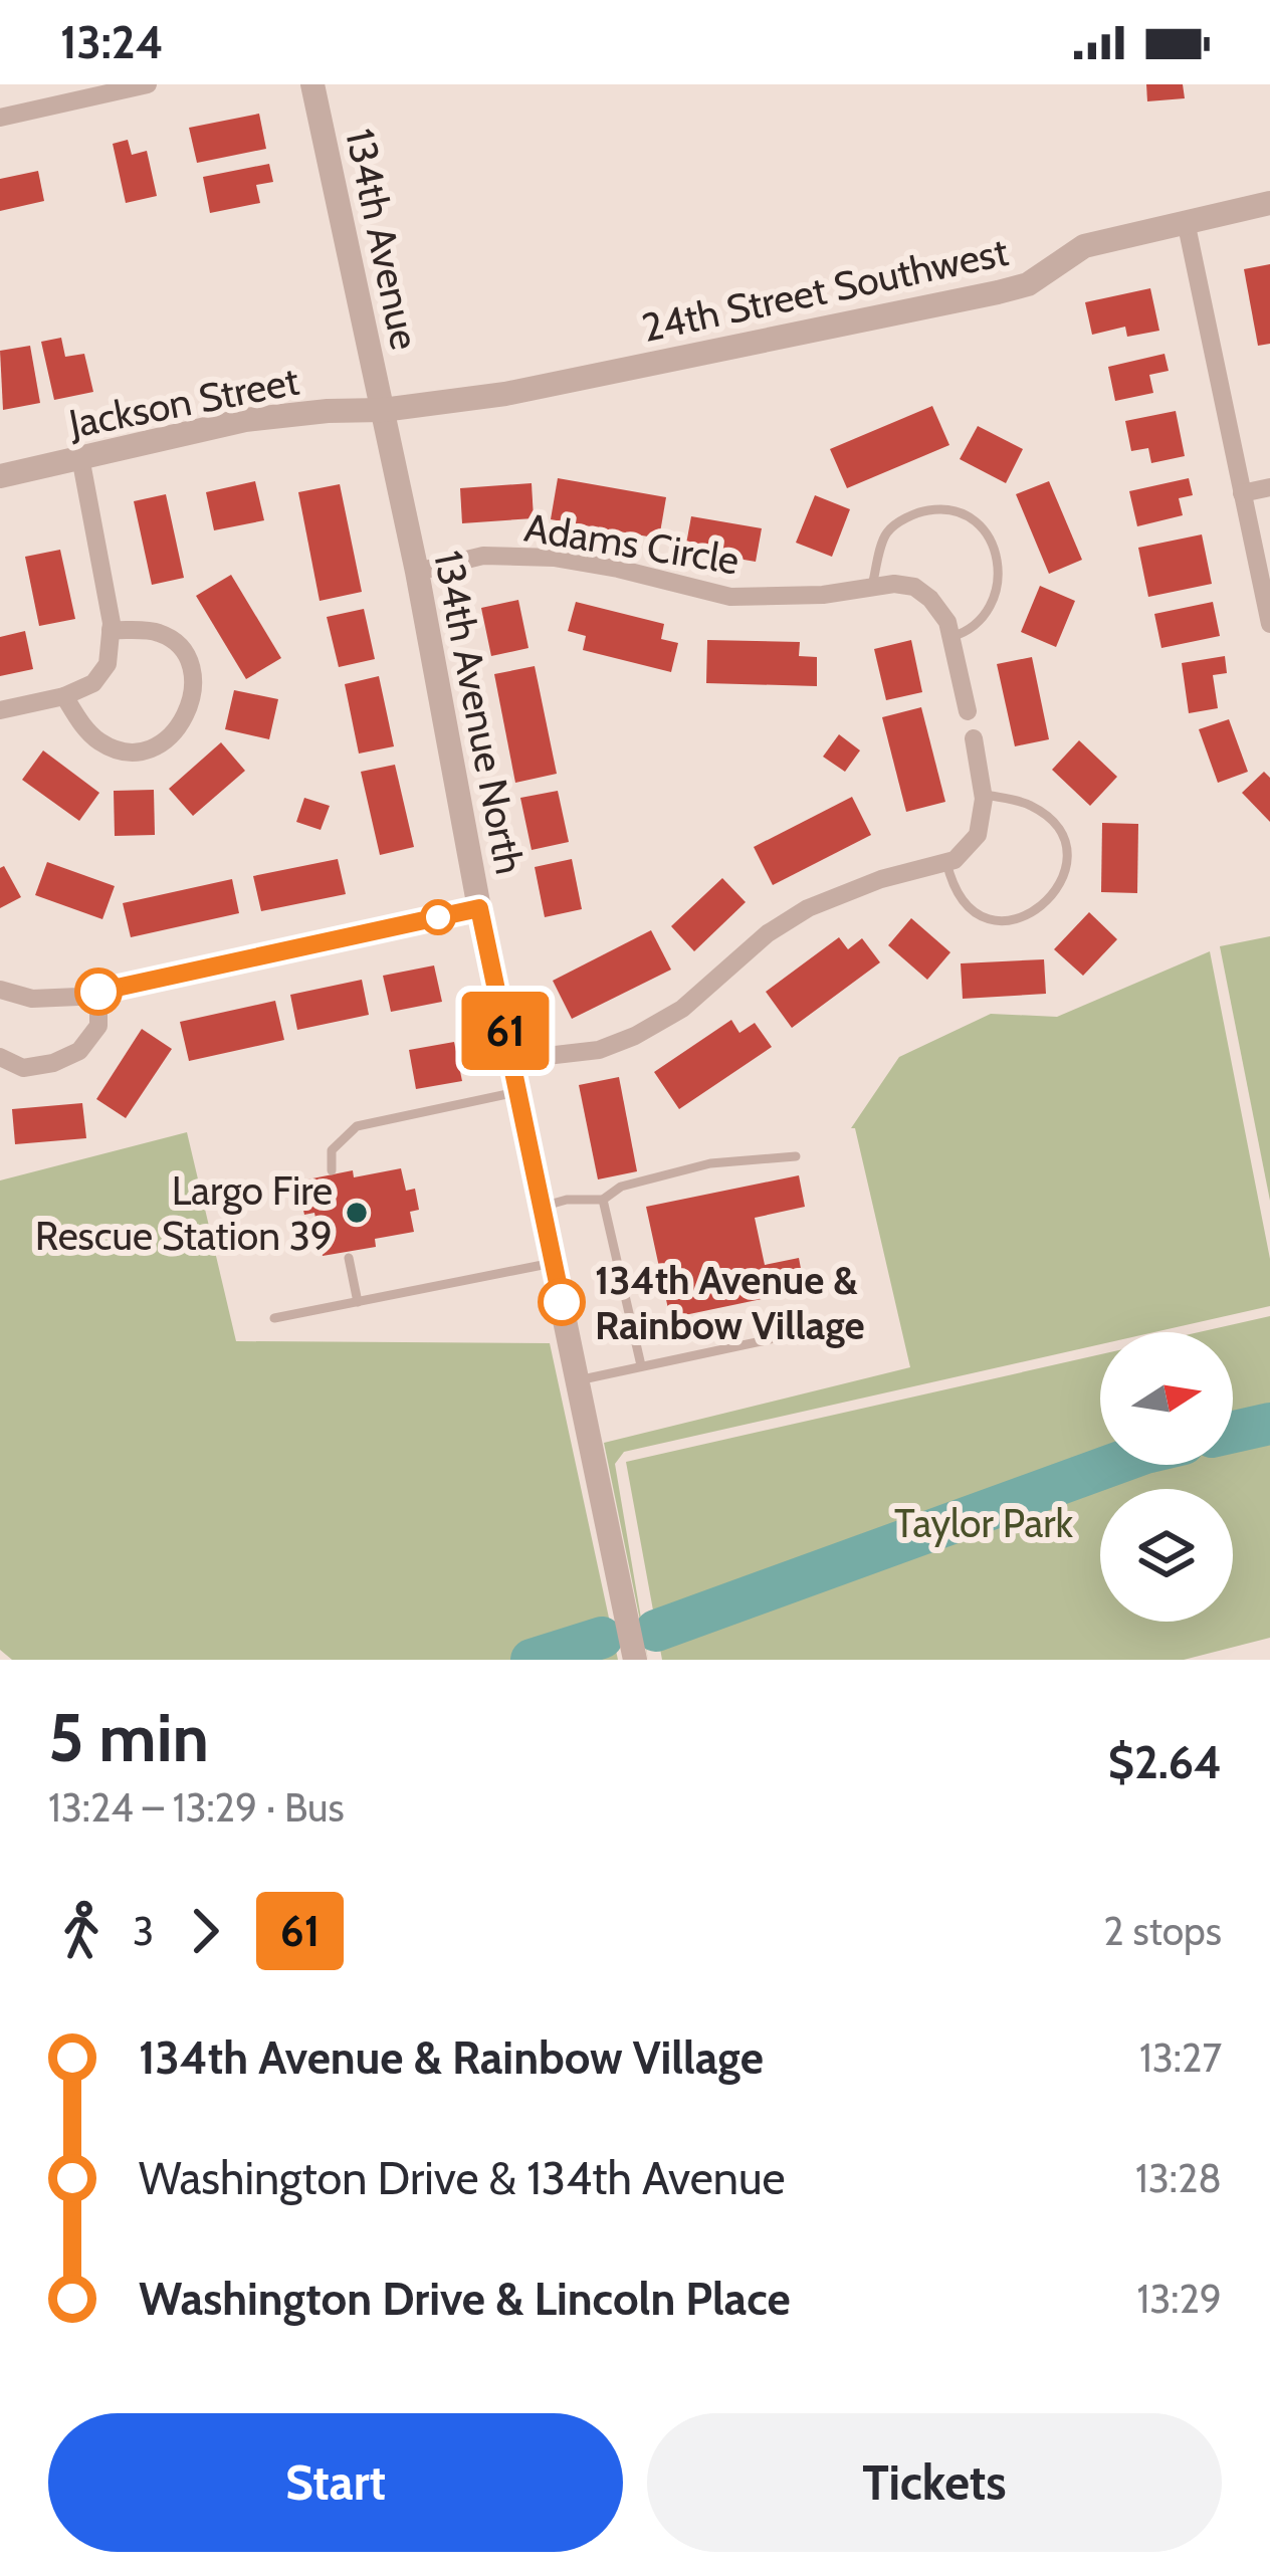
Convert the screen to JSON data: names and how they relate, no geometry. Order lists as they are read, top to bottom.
{
  "streets": {
    "street": [
      "134th Avenue",
      "24th Street Southwest",
      "Jackson Street",
      "Adams Circle",
      "134th Avenue North"
    ]
  },
  "crossings": [
    ["134th Avenue", "24th Street Southwest"],
    ["134th Avenue", "Jackson Street"],
    ["134th Avenue", "134th Avenue North"],
    ["24th Street Southwest", "Jackson Street"],
    ["24th Street Southwest", "134th Avenue North"],
    ["Jackson Street", "134th Avenue North"],
    ["Adams Circle", "134th Avenue North"]
  ],
  "parks": ["Taylor Park"],
  "places": ["Largo Fire Rescue Station 39", "134th Avenue & Rainbow Village"],
  "lines": ["bus line 61"],
  "north": "right",
  "page": {
    "status": "13:24",
    "on_map": "61",
    "heading": ["5 min", "13:24 – 13:29 · Bus", "$2.64"],
    "legs": ["3", "61", "2 stops"],
    "list": [
      {
        "name": "134th Avenue & Rainbow Village",
        "value": "13:27"
      },
      {
        "name": "Washington Drive & 134th Avenue",
        "value": "13:28"
      },
      {
        "name": "Washington Drive & Lincoln Place",
        "value": "13:29"
      }
    ],
    "buttons": ["Start", "Tickets"]
  }
}
